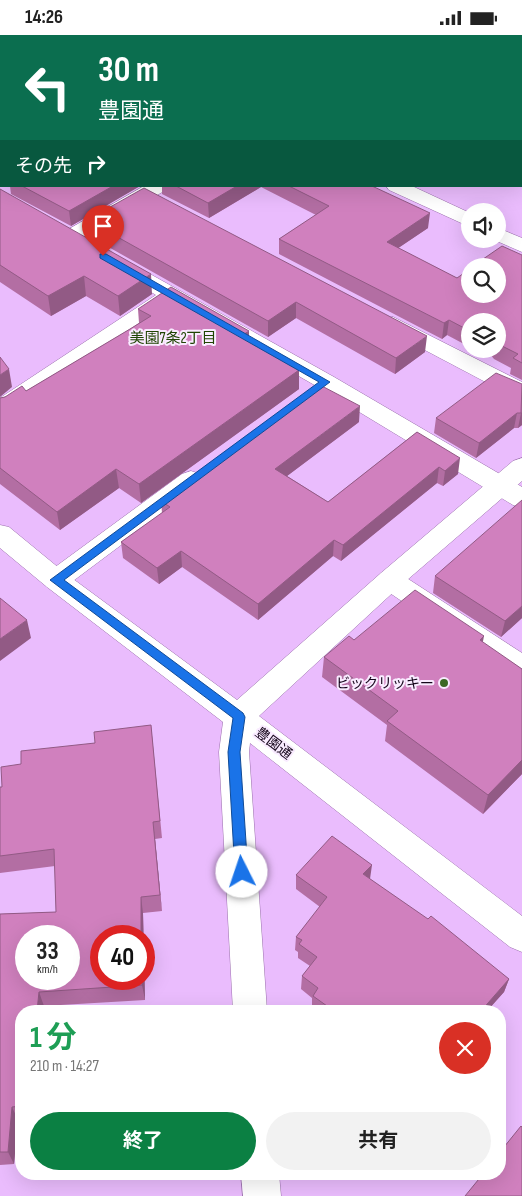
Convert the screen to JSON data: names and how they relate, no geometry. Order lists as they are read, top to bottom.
{
  "streets": {
    "street": ["豊園通"]
  },
  "districts": ["美園7条2丁目"],
  "places": ["ビックリッキー"],
  "page": {
    "status": "14:26",
    "turn": ["30 m", "豊園通"],
    "then": "その先",
    "speed": "33 km/h",
    "limit": "40",
    "heading": ["1 分", "210 m · 14:27"],
    "buttons": ["終了", "共有"]
  }
}
